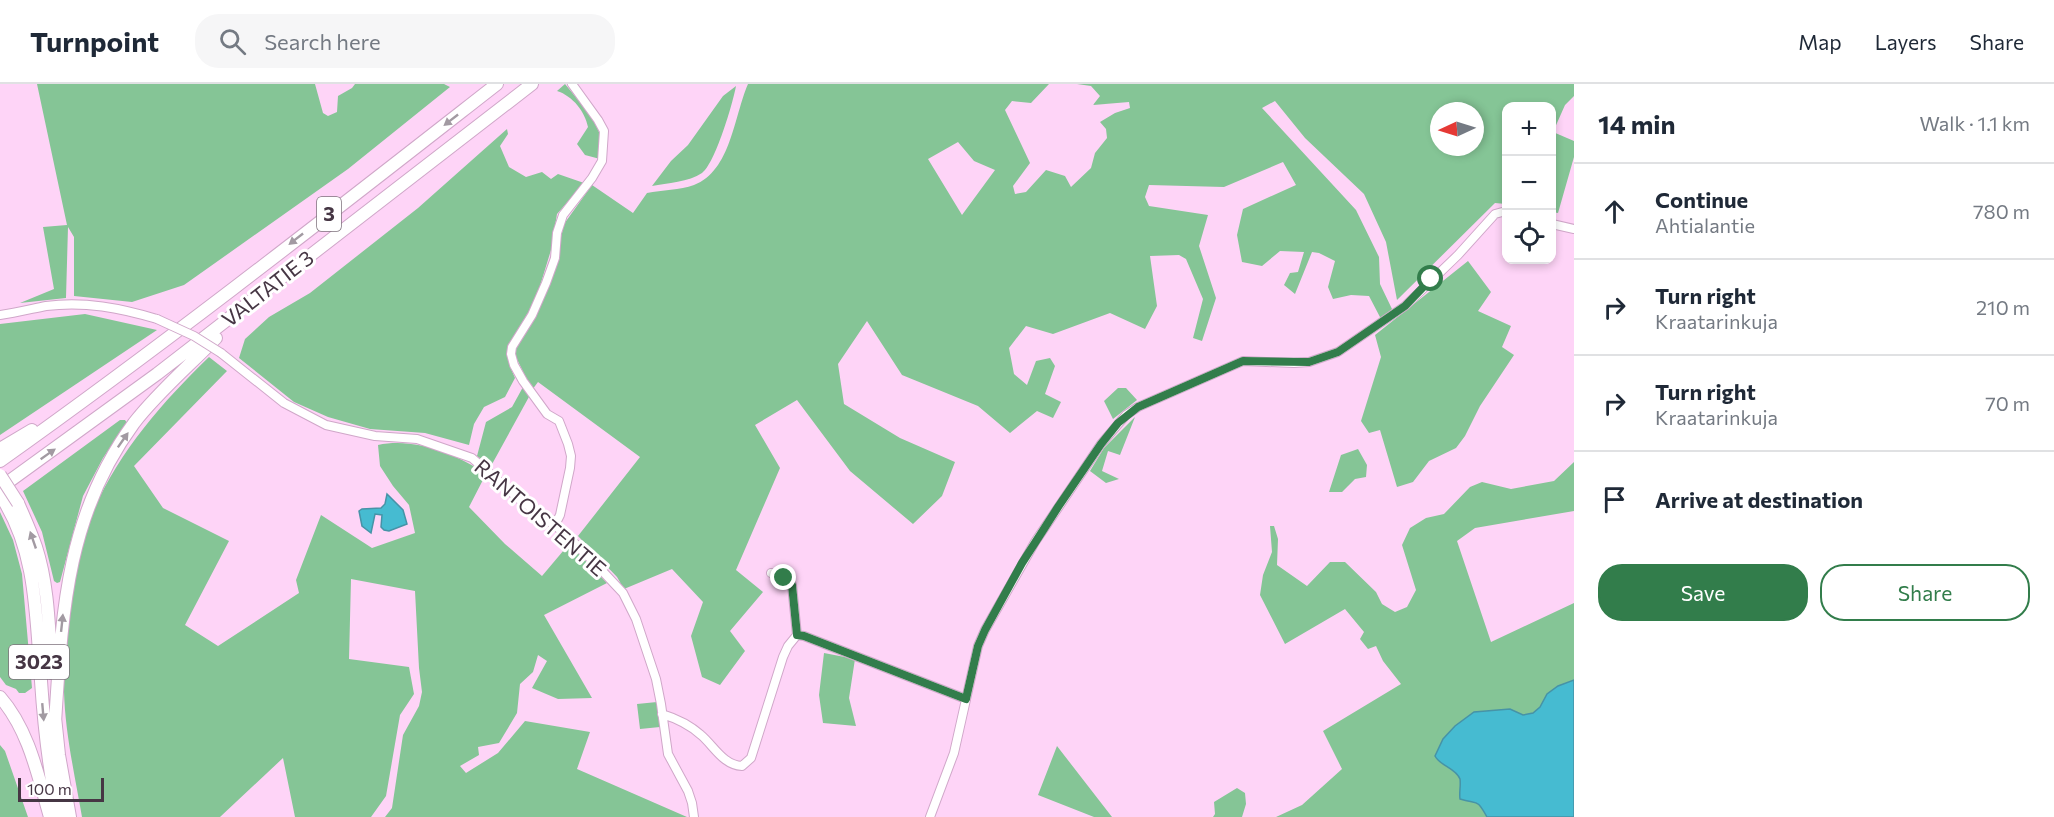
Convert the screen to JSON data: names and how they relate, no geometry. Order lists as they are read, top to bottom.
{
  "streets": {
    "highway": ["3", "VALTATIE 3", "3023"],
    "street": ["RANTOISTENTIE"]
  },
  "scale_bar": "100 m",
  "north": "left",
  "page": {
    "header": "Turnpoint",
    "search": "Search here",
    "nav": ["Map", "Layers", "Share"],
    "heading": ["14 min", "Walk · 1.1 km"],
    "map_buttons": ["+", "−"],
    "list": [
      ["Continue", "Ahtialantie", "780 m"],
      ["Turn right", "Kraatarinkuja", "210 m"],
      ["Turn right", "Kraatarinkuja", "70 m"],
      "Arrive at destination"
    ],
    "buttons": ["Save", "Share"],
    "scale": "100 m"
  }
}
